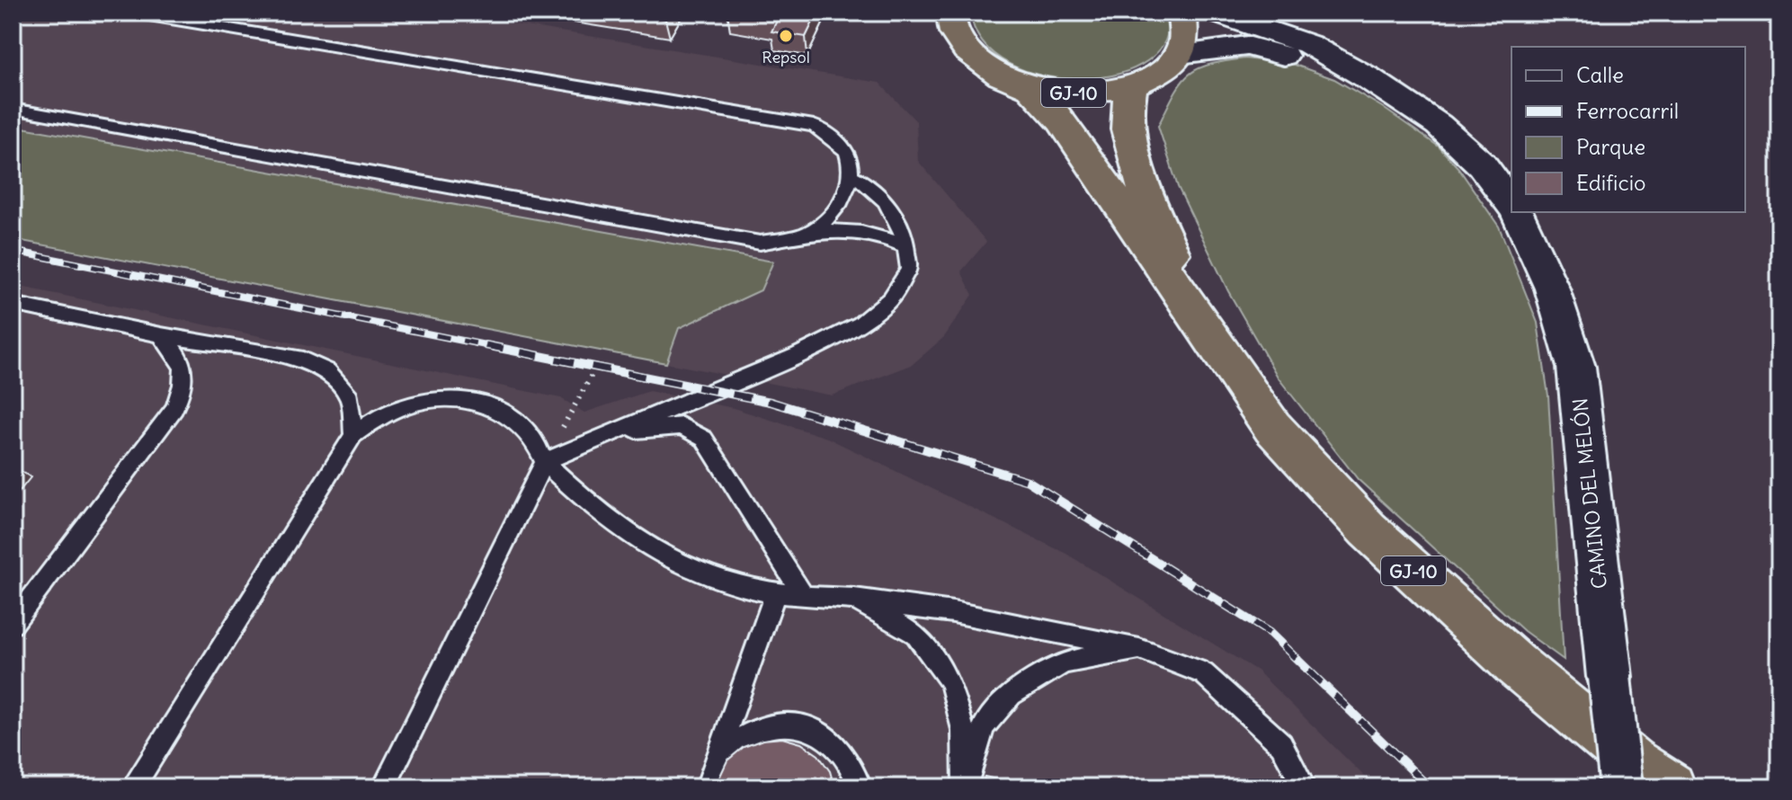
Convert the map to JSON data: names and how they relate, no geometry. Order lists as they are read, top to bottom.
{
  "streets": {
    "highway": ["GJ-10"],
    "street": ["CAMINO DEL MELÓN"]
  },
  "crossings": [
    ["GJ-10", "CAMINO DEL MELÓN"]
  ],
  "places": ["Repsol"],
  "legend": [
    "Calle",
    "Ferrocarril",
    "Parque",
    "Edificio"
  ]
}
